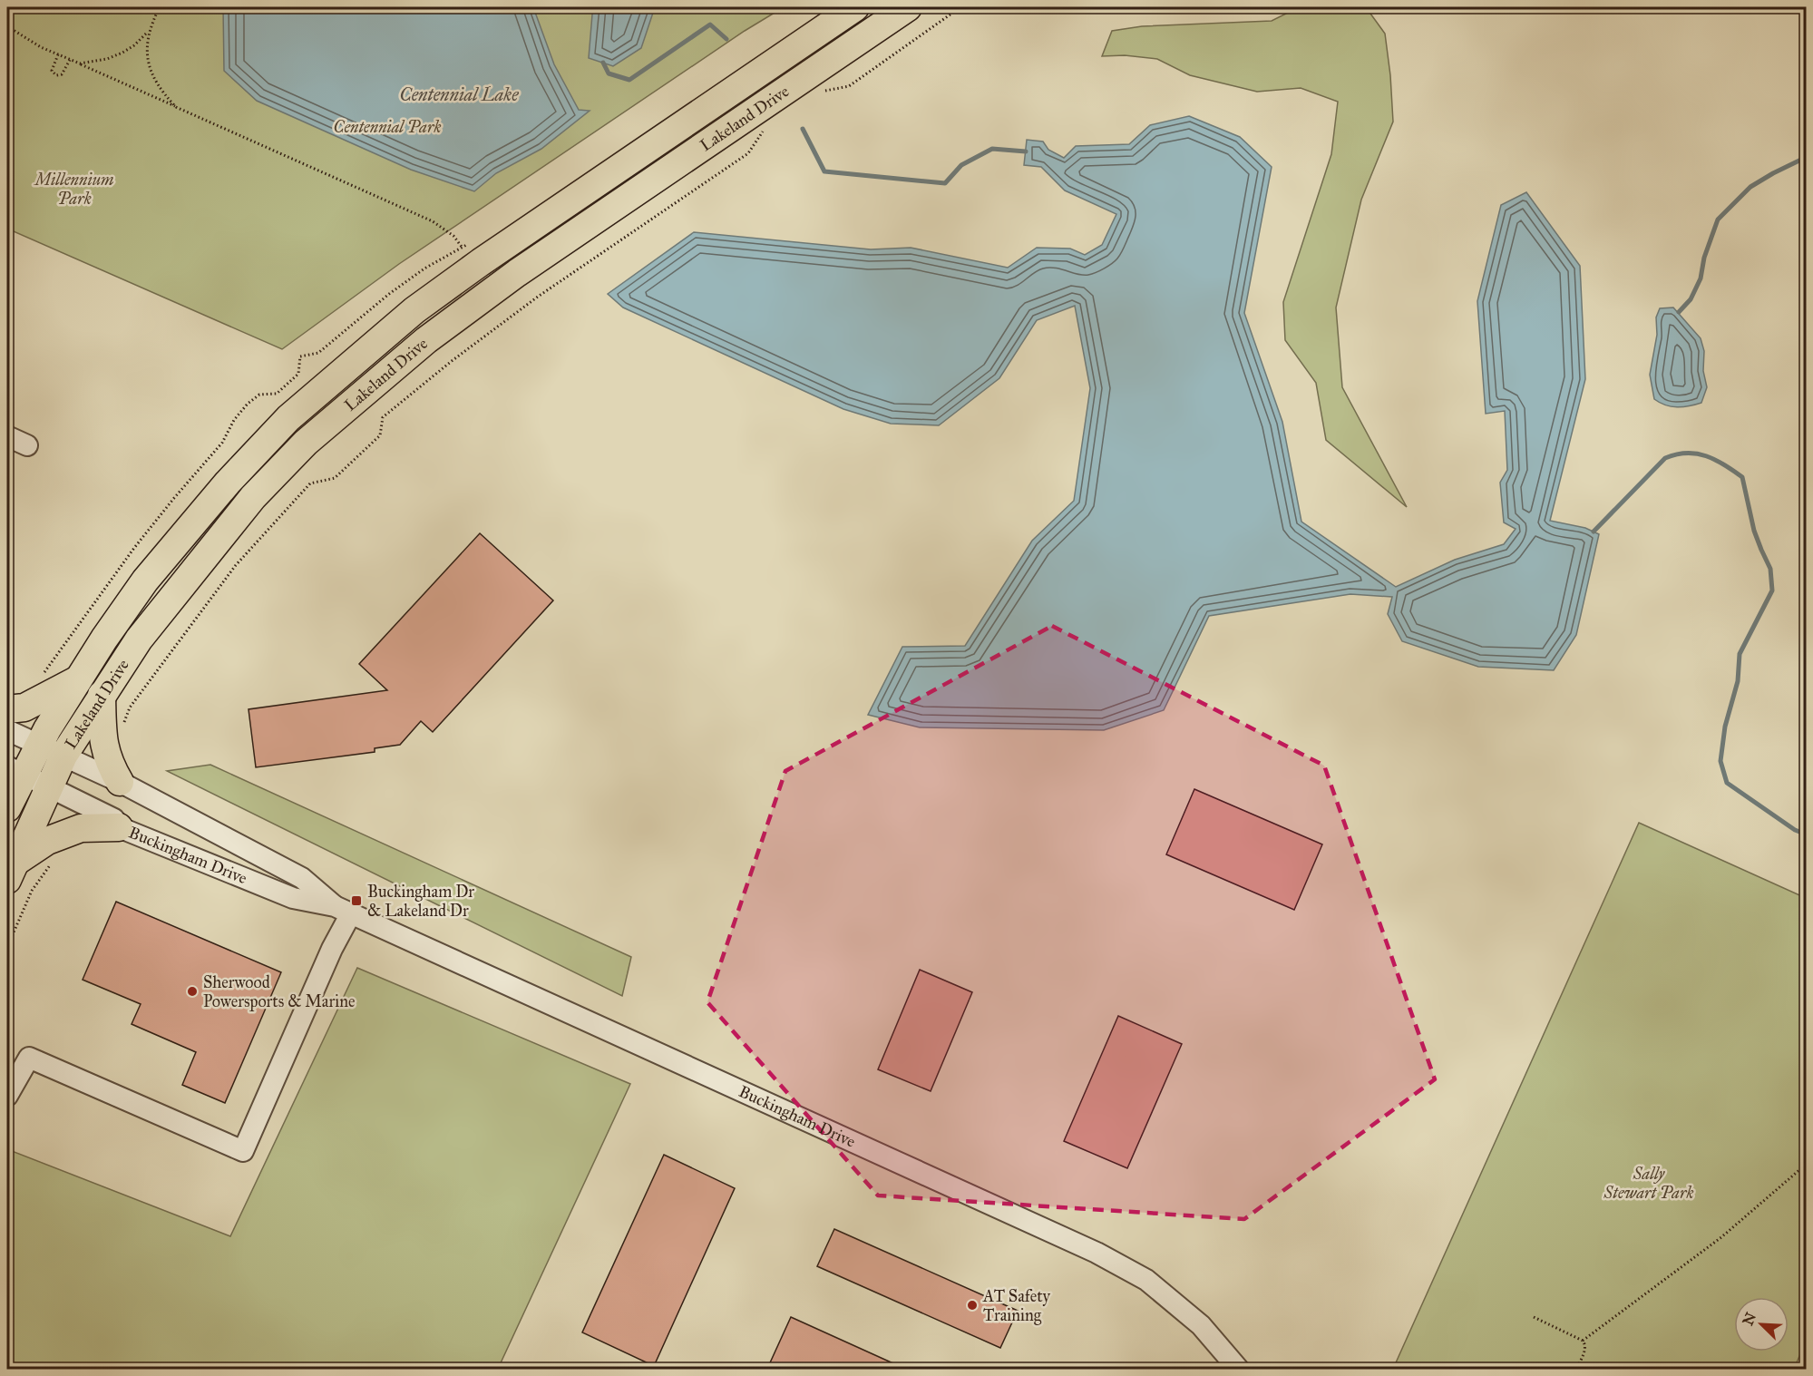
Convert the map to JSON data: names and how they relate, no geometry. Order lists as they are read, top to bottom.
{
  "streets": {
    "main road": ["Lakeland Drive"],
    "street": ["Buckingham Drive"]
  },
  "crossings": [
    ["Lakeland Drive", "Buckingham Drive"]
  ],
  "water": ["Centennial Lake"],
  "parks": ["Centennial Park", "Millennium Park", "Sally Stewart Park"],
  "places": {
    "transit": ["Buckingham Dr & Lakeland Dr"],
    "other": ["Sherwood Powersports & Marine", "AT Safety Training"]
  },
  "north": "top left"
}
